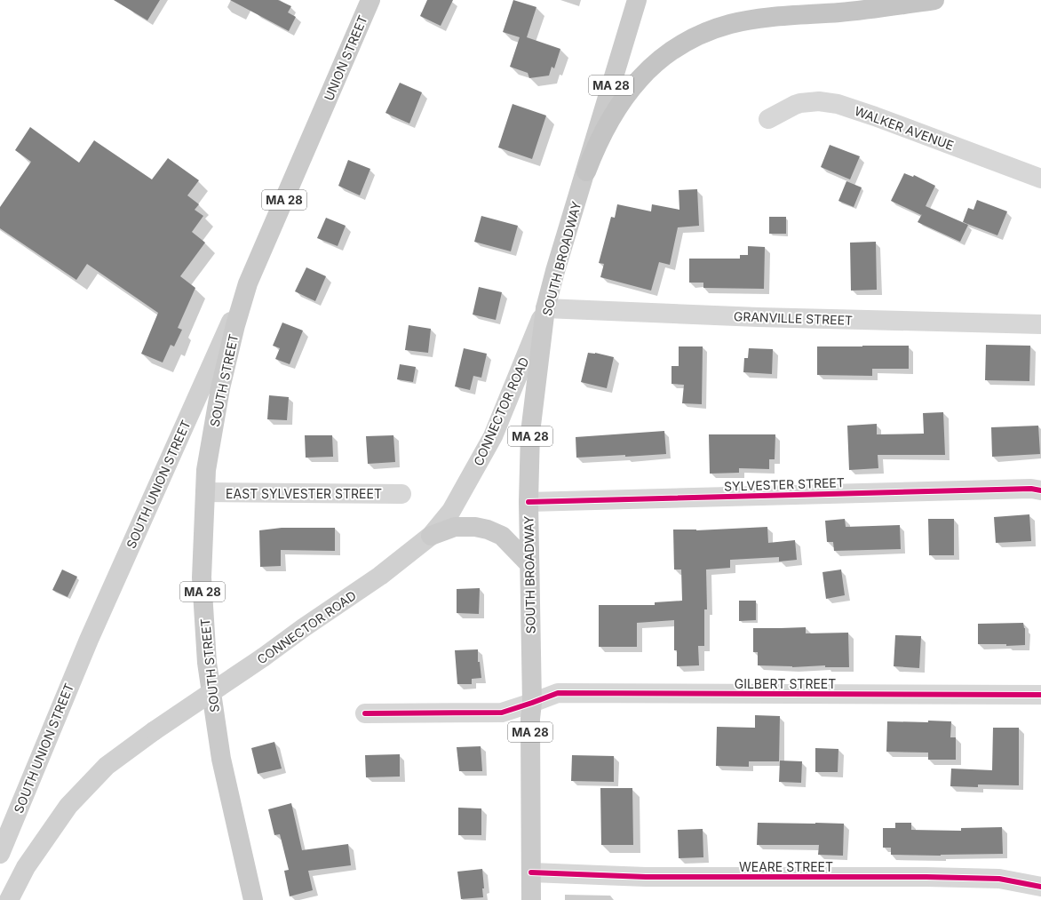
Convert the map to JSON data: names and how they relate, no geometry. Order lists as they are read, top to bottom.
{
  "streets": {
    "main road": [
      "UNION STREET",
      "MA 28",
      "SOUTH BROADWAY",
      "SOUTH STREET",
      "CONNECTOR ROAD",
      "SOUTH UNION STREET"
    ],
    "street": [
      "WALKER AVENUE",
      "GRANVILLE STREET",
      "SYLVESTER STREET",
      "EAST SYLVESTER STREET",
      "GILBERT STREET",
      "WEARE STREET"
    ]
  },
  "crossings": [
    ["UNION STREET", "SOUTH UNION STREET"],
    ["MA 28", "SOUTH BROADWAY"],
    ["SOUTH BROADWAY", "GRANVILLE STREET"],
    ["SOUTH BROADWAY", "CONNECTOR ROAD"],
    ["SOUTH BROADWAY", "SYLVESTER STREET"],
    ["SOUTH BROADWAY", "GILBERT STREET"],
    ["SOUTH BROADWAY", "WEARE STREET"],
    ["GRANVILLE STREET", "CONNECTOR ROAD"],
    ["SOUTH STREET", "SOUTH UNION STREET"],
    ["SOUTH STREET", "EAST SYLVESTER STREET"]
  ]
}
